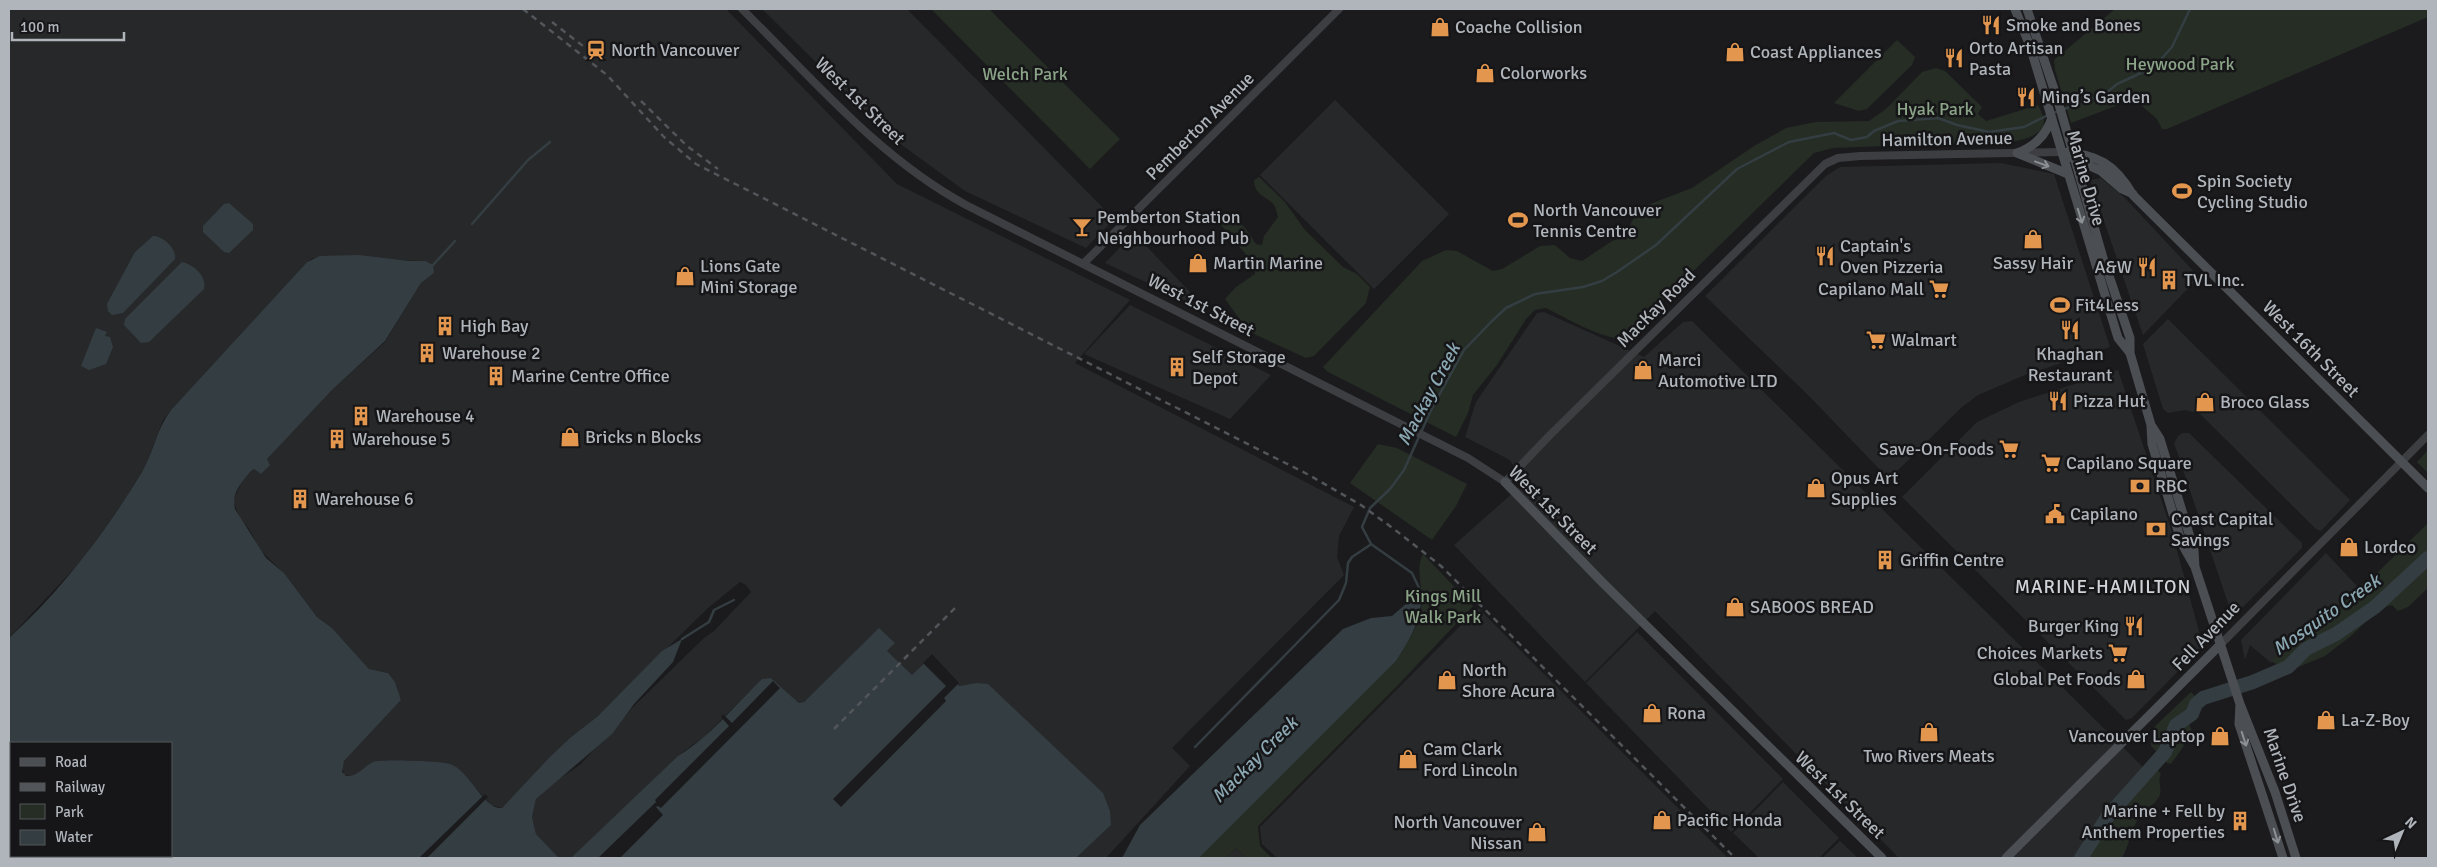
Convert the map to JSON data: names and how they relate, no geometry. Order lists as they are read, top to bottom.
{
  "streets": {
    "main road": [
      "West 1st Street",
      "Marine Drive",
      "West 16th Street",
      "Fell Avenue"
    ],
    "street": ["Pemberton Avenue", "Hamilton Avenue", "MacKay Road"]
  },
  "crossings": [
    ["West 1st Street", "Pemberton Avenue"],
    ["West 1st Street", "MacKay Road"],
    ["Hamilton Avenue", "Marine Drive"],
    ["Hamilton Avenue", "MacKay Road"],
    ["Hamilton Avenue", "West 16th Street"],
    ["Marine Drive", "West 16th Street"],
    ["Marine Drive", "Fell Avenue"],
    ["West 16th Street", "Fell Avenue"]
  ],
  "districts": ["MARINE-HAMILTON"],
  "water": ["Mackay Creek", "Mosquito Creek"],
  "parks": [
    "Heywood Park",
    "Welch Park",
    "Hyak Park",
    "Kings Mill Walk Park"
  ],
  "places": {
    "restaurant": [
      "Smoke and Bones",
      "Orto Artisan Pasta",
      "Ming’s Garden",
      "Captain's Oven Pizzeria",
      "A&W",
      "Khaghan Restaurant",
      "Pizza Hut",
      "Burger King"
    ],
    "shop": [
      "Coache Collision",
      "Coast Appliances",
      "Colorworks",
      "Sassy Hair",
      "Martin Marine",
      "Lions Gate Mini Storage",
      "Marci Automotive LTD",
      "Broco Glass",
      "Bricks n Blocks",
      "Opus Art Supplies",
      "Lordco",
      "SABOOS BREAD",
      "Global Pet Foods",
      "North Shore Acura",
      "Rona",
      "La-Z-Boy",
      "Two Rivers Meats",
      "Vancouver Laptop",
      "Cam Clark Ford Lincoln",
      "Pacific Honda",
      "North Vancouver Nissan"
    ],
    "station": ["North Vancouver"],
    "sports": ["Spin Society Cycling Studio", "North Vancouver Tennis Centre", "Fit4Less"],
    "bar": ["Pemberton Station Neighbourhood Pub"],
    "building": [
      "TVL Inc.",
      "High Bay",
      "Warehouse 2",
      "Self Storage Depot",
      "Marine Centre Office",
      "Warehouse 4",
      "Warehouse 5",
      "Warehouse 6",
      "Griffin Centre",
      "Marine + Fell by Anthem Properties"
    ],
    "supermarket": [
      "Capilano Mall",
      "Walmart",
      "Save-On-Foods",
      "Capilano Square",
      "Choices Markets"
    ],
    "bank": ["RBC", "Coast Capital Savings"],
    "public building": ["Capilano"]
  },
  "legend": [
    "Road",
    "Railway",
    "Park",
    "Water"
  ],
  "scale_bar": "100 m",
  "north": "top right"
}
